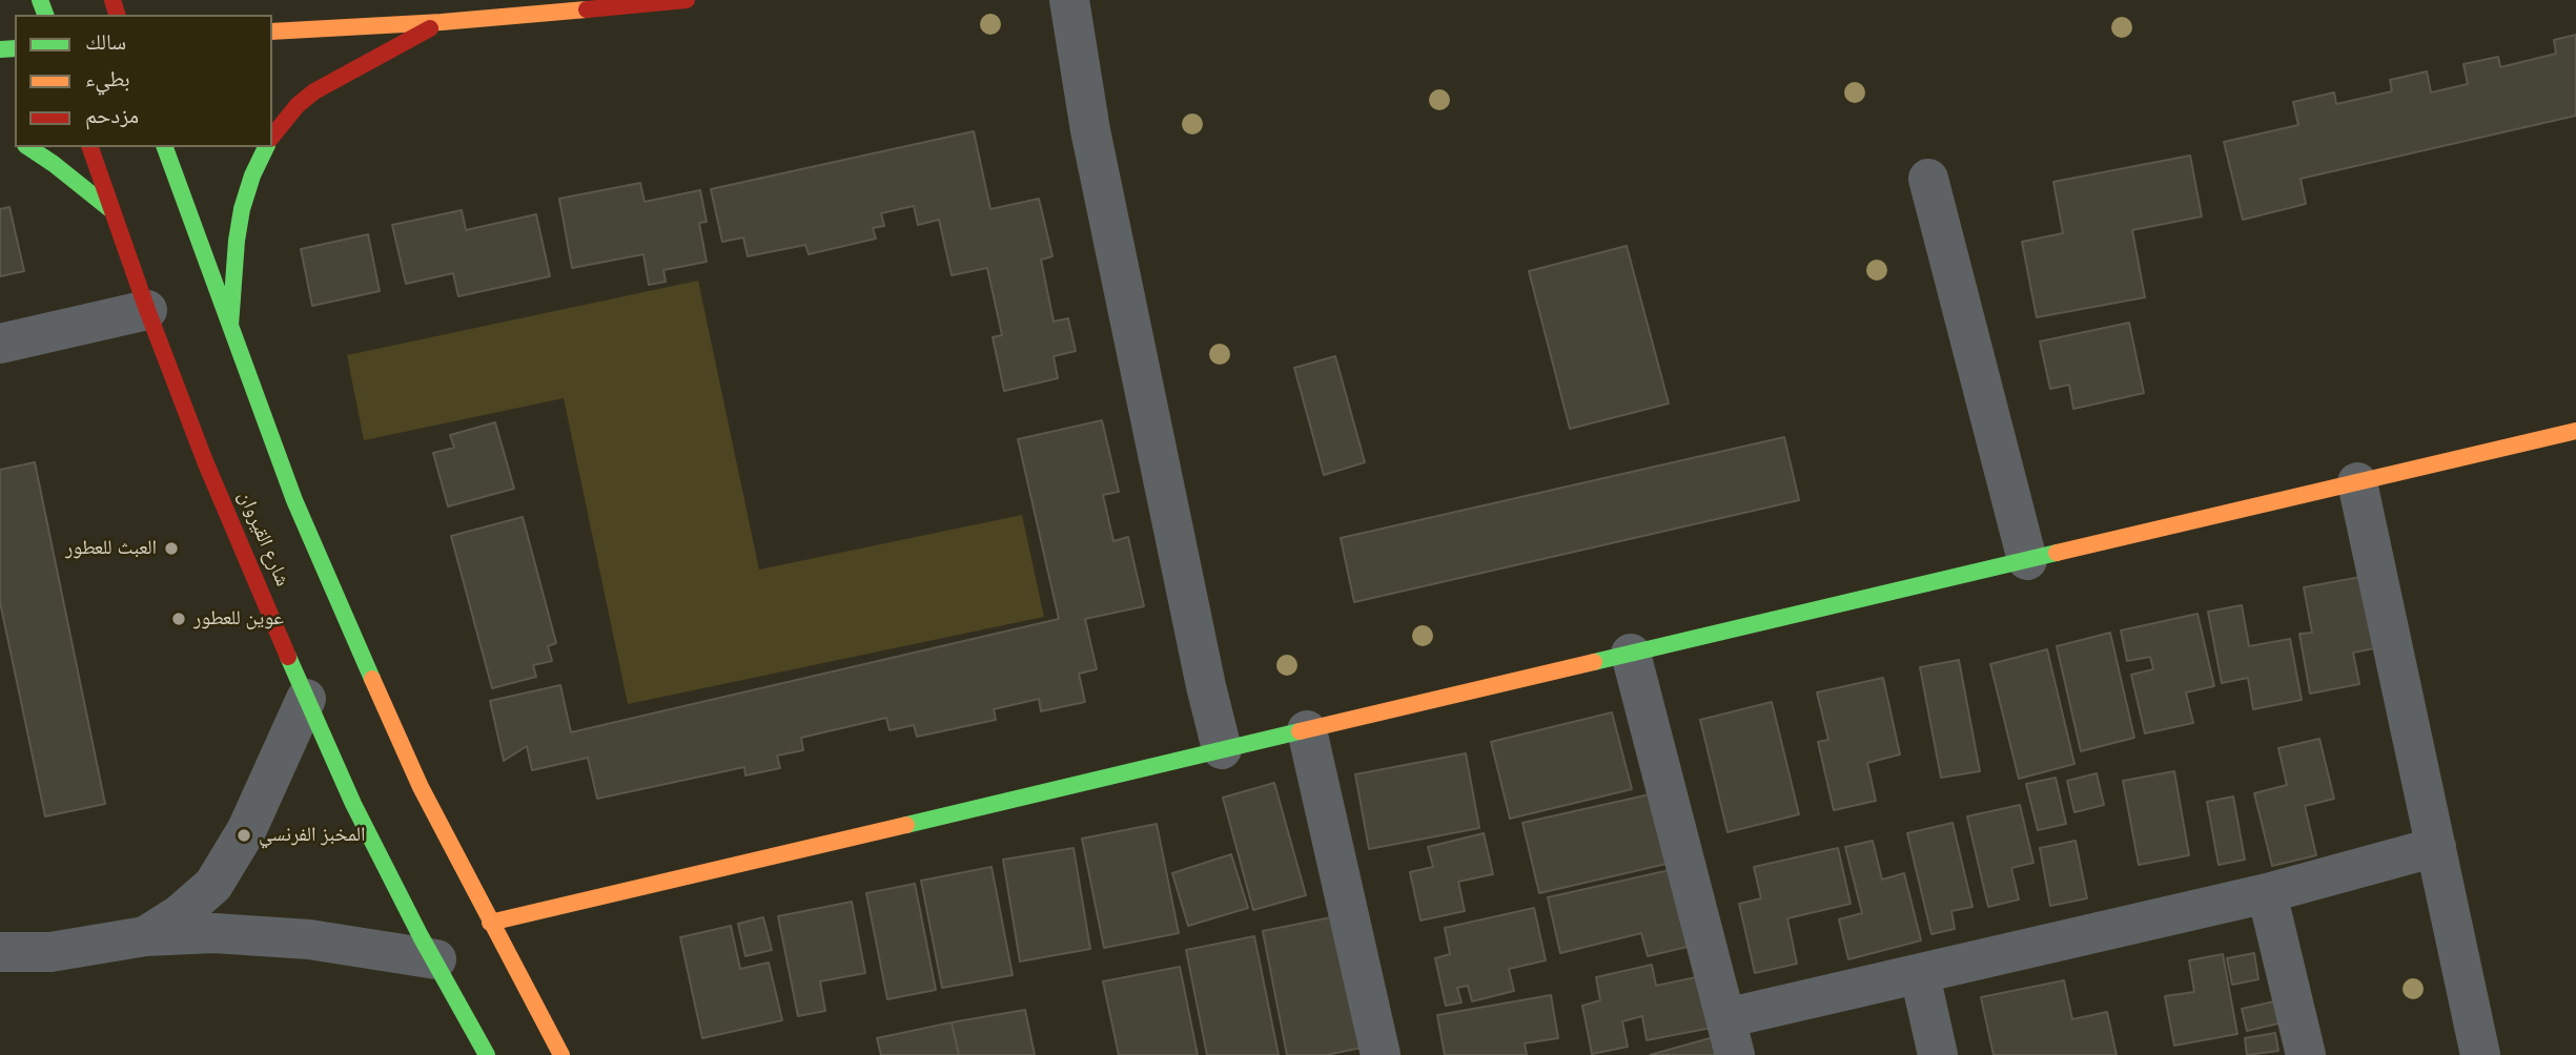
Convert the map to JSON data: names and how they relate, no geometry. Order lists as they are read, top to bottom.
{
  "streets": {
    "main road": ["شارع القيروان"]
  },
  "places": ["العبث للعطور", "عوين للعطور", "المخبز الفرنسي"],
  "legend": ["سالك", "بطيء", "مزدحم"]
}
